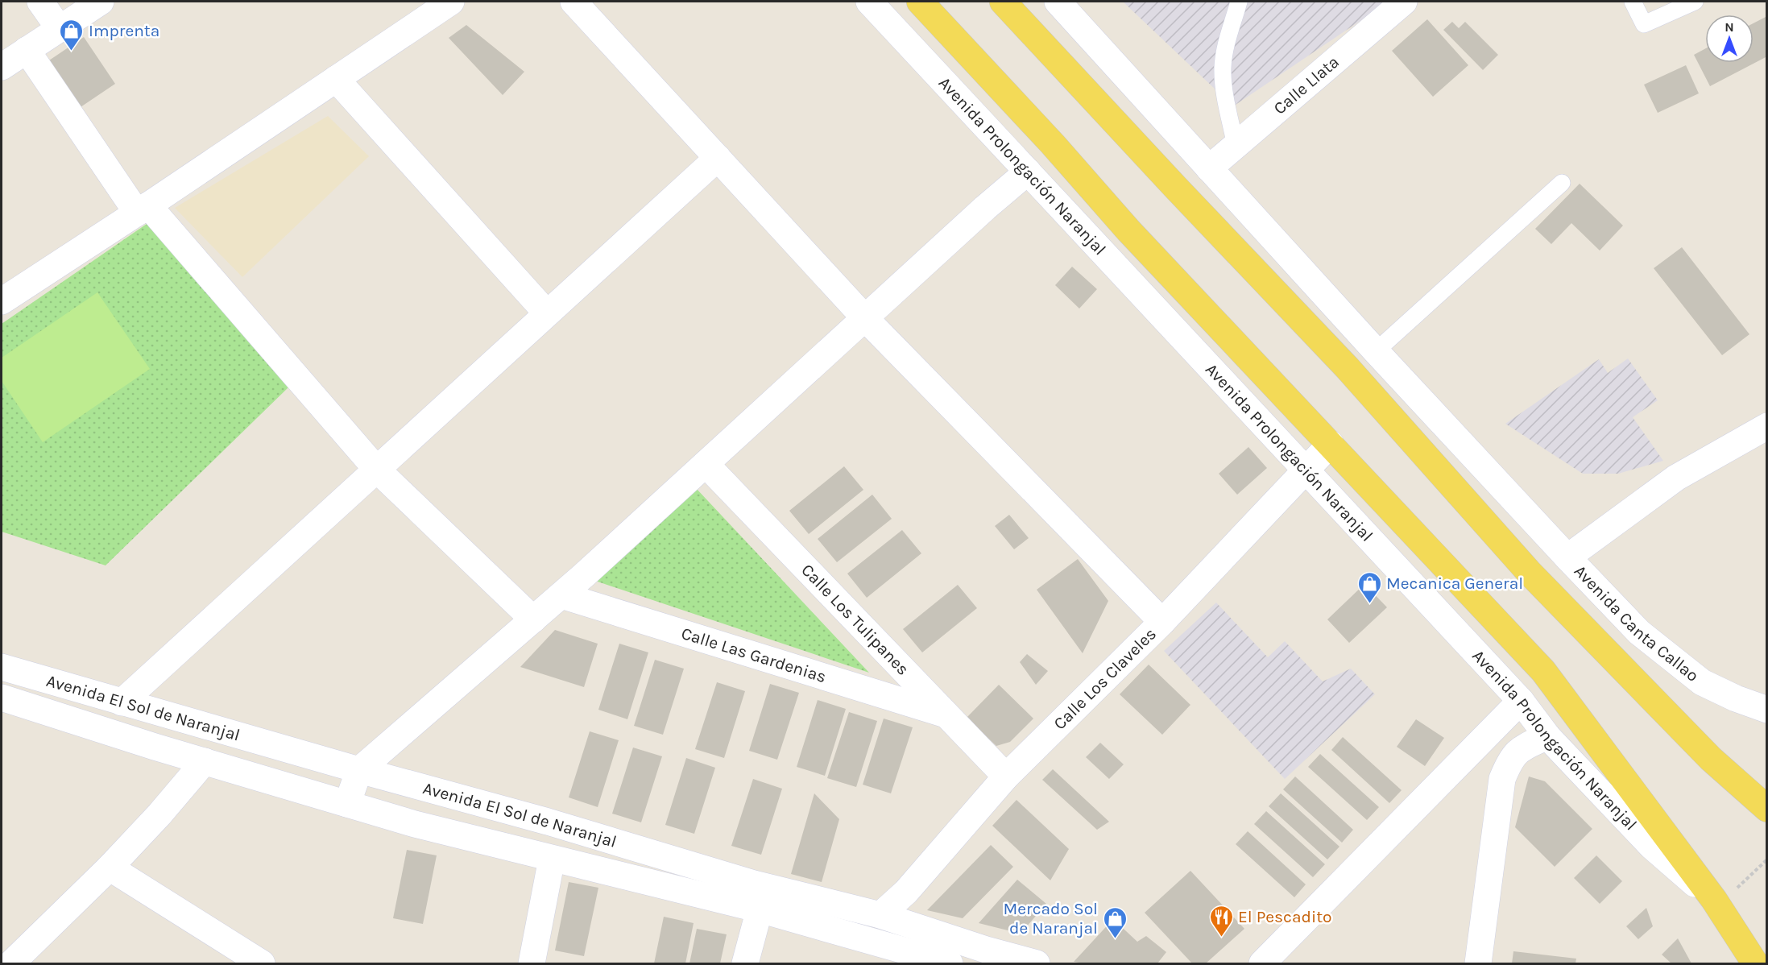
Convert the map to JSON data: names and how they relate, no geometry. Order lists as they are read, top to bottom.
{
  "streets": {
    "main road": ["Avenida Prolongación Naranjal"],
    "street": [
      "Calle Llata",
      "Calle Los Tulipanes",
      "Avenida Canta Callao",
      "Calle Las Gardenias",
      "Calle Los Claveles",
      "Avenida El Sol de Naranjal"
    ]
  },
  "crossings": [
    ["Avenida Prolongación Naranjal", "Calle Los Claveles"],
    ["Calle Los Tulipanes", "Calle Las Gardenias"],
    ["Calle Los Tulipanes", "Calle Los Claveles"],
    ["Calle Los Claveles", "Avenida El Sol de Naranjal"]
  ],
  "places": {
    "shop": ["Imprenta", "Mecanica General", "Mercado Sol de Naranjal"],
    "restaurant": ["El Pescadito"]
  },
  "north": "top"
}
